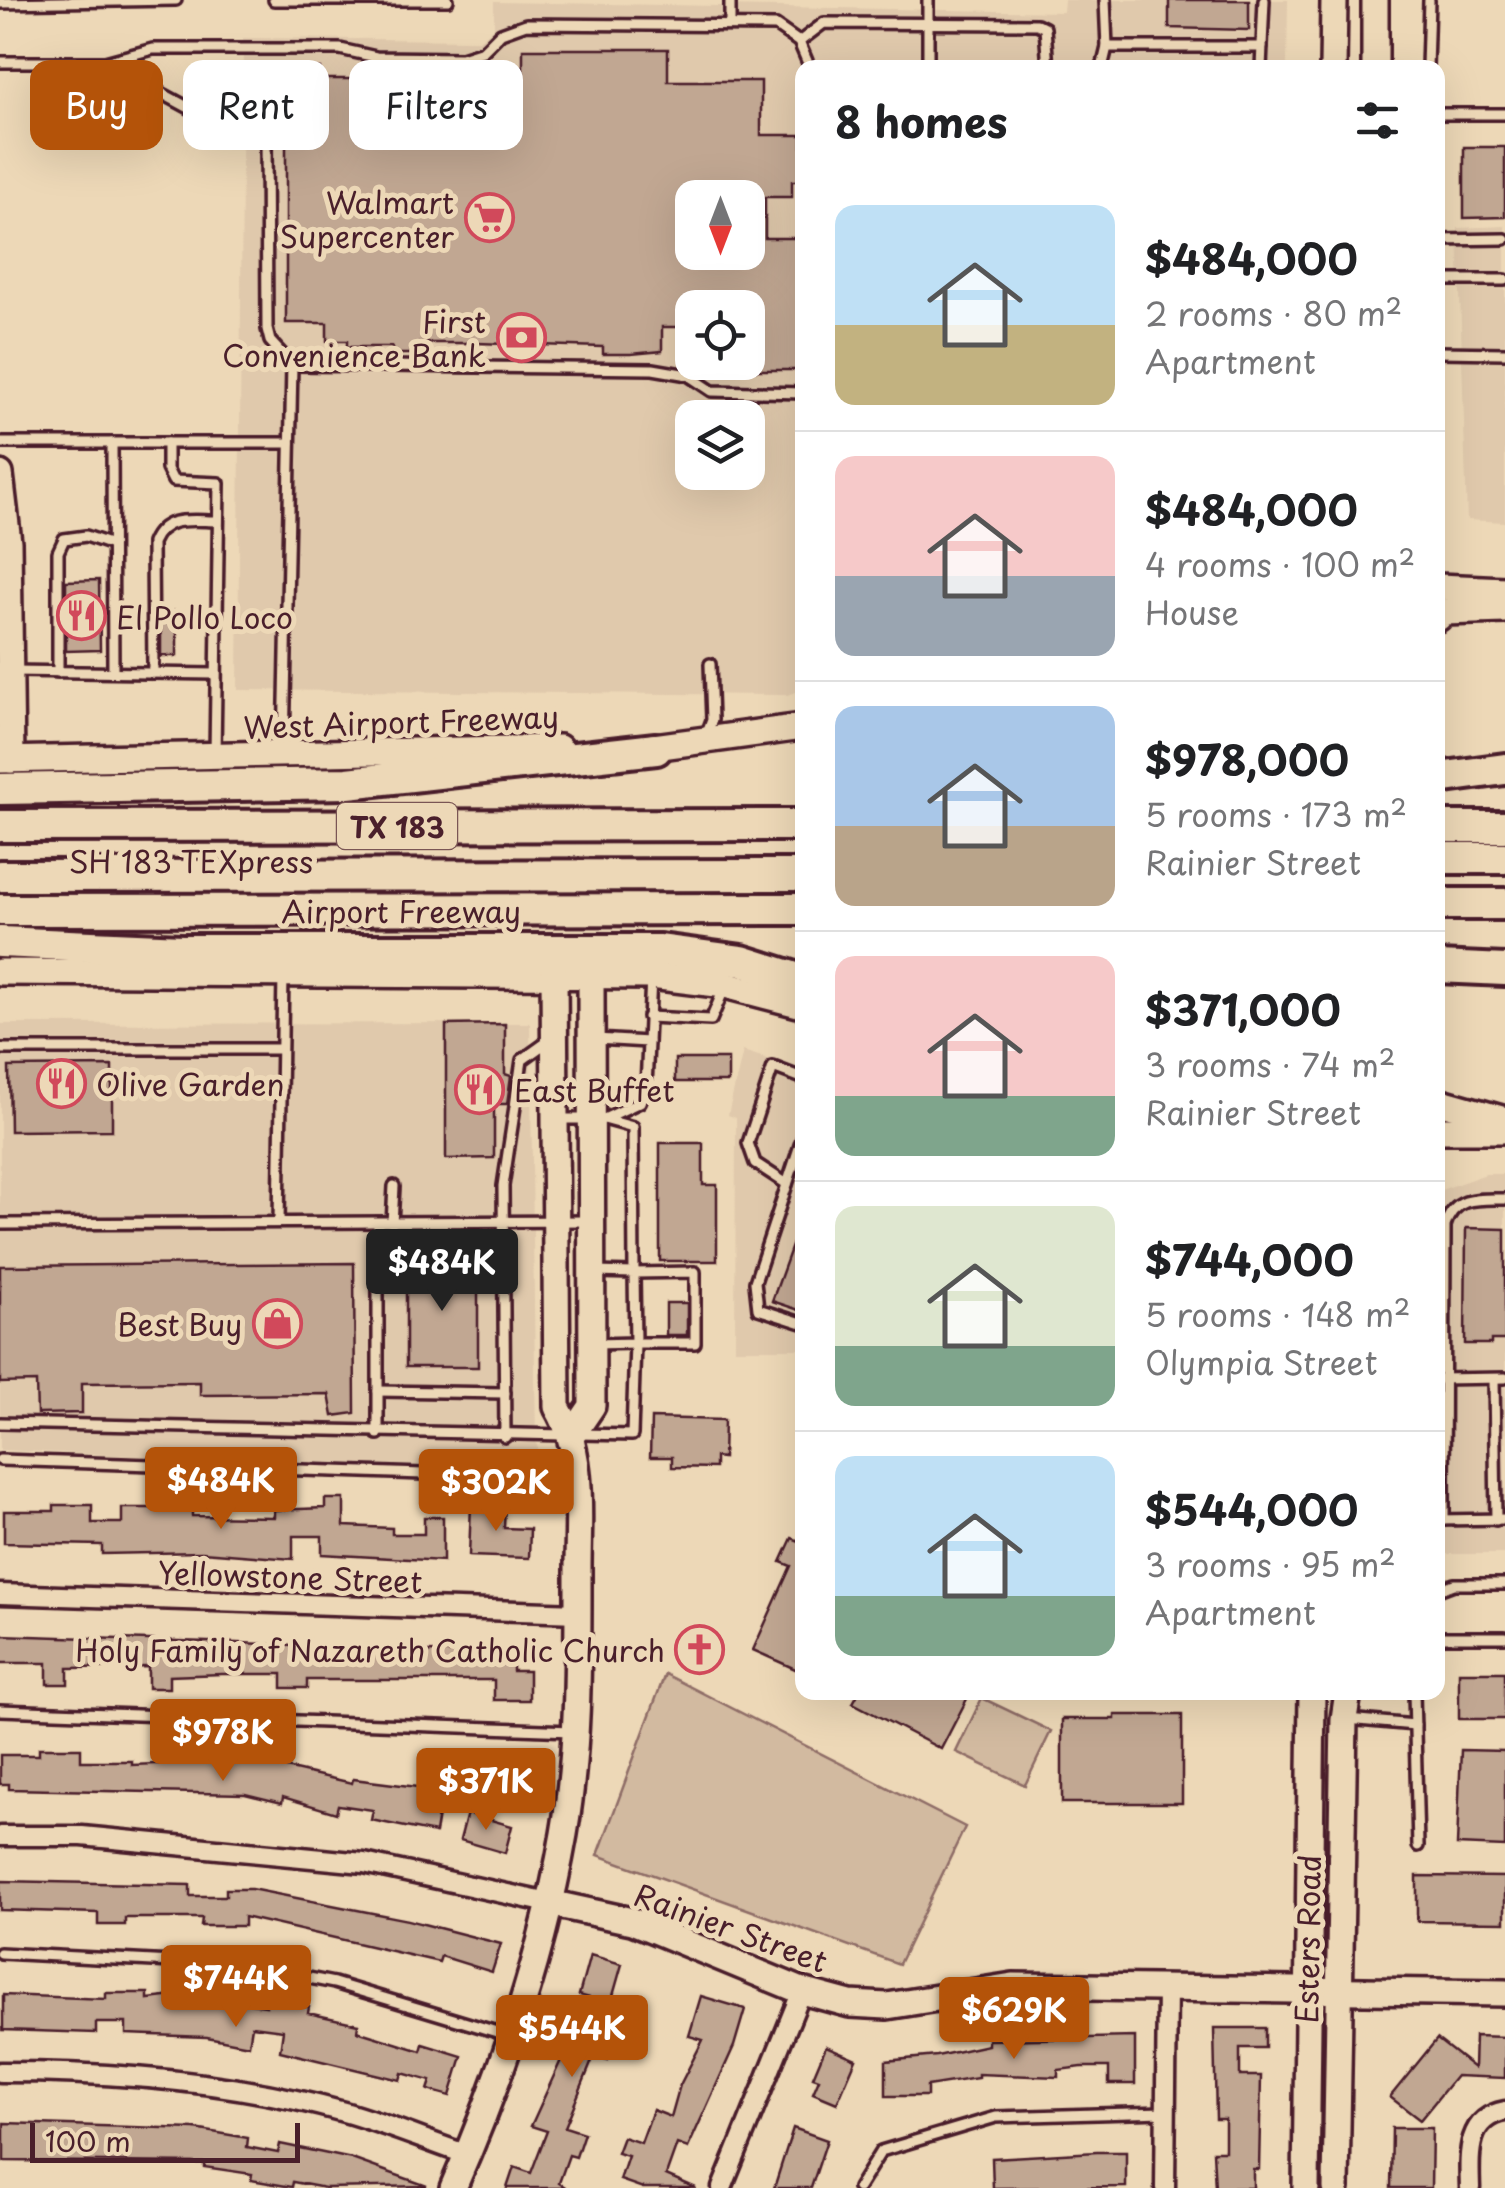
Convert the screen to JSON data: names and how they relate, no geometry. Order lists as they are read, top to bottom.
{
  "streets": {
    "highway": ["TX 183", "SH 183 TEXpress", "Airport Freeway"],
    "main road": ["West Airport Freeway", "Rainier Street", "Esters Road"],
    "street": ["Yellowstone Street"]
  },
  "crossings": [
    ["Rainier Street", "Esters Road"]
  ],
  "places": {
    "supermarket": ["Walmart Supercenter"],
    "bank": ["First Convenience Bank"],
    "restaurant": ["El Pollo Loco", "Olive Garden", "East Buffet"],
    "shop": ["Best Buy"],
    "church": ["Holy Family of Nazareth Catholic Church"]
  },
  "scale_bar": "100 m",
  "north": "bottom",
  "page": {
    "chip": ["Buy", "Rent", "Filters"],
    "heading": "8 homes",
    "list": [
      {
        "name": "$484,000",
        "note": "2 rooms · 80 m² · Apartment"
      },
      {
        "name": "$484,000",
        "note": "4 rooms · 100 m² · House"
      },
      {
        "name": "$978,000",
        "note": "5 rooms · 173 m² · Rainier Street"
      },
      {
        "name": "$371,000",
        "note": "3 rooms · 74 m² · Rainier Street"
      },
      {
        "name": "$744,000",
        "note": "5 rooms · 148 m² · Olympia Street"
      },
      {
        "name": "$544,000",
        "note": "3 rooms · 95 m² · Apartment"
      }
    ],
    "price": [
      "$484K",
      "$484K",
      "$302K",
      "$978K",
      "$371K",
      "$744K",
      "$629K",
      "$544K"
    ],
    "scale": "100 m"
  }
}
